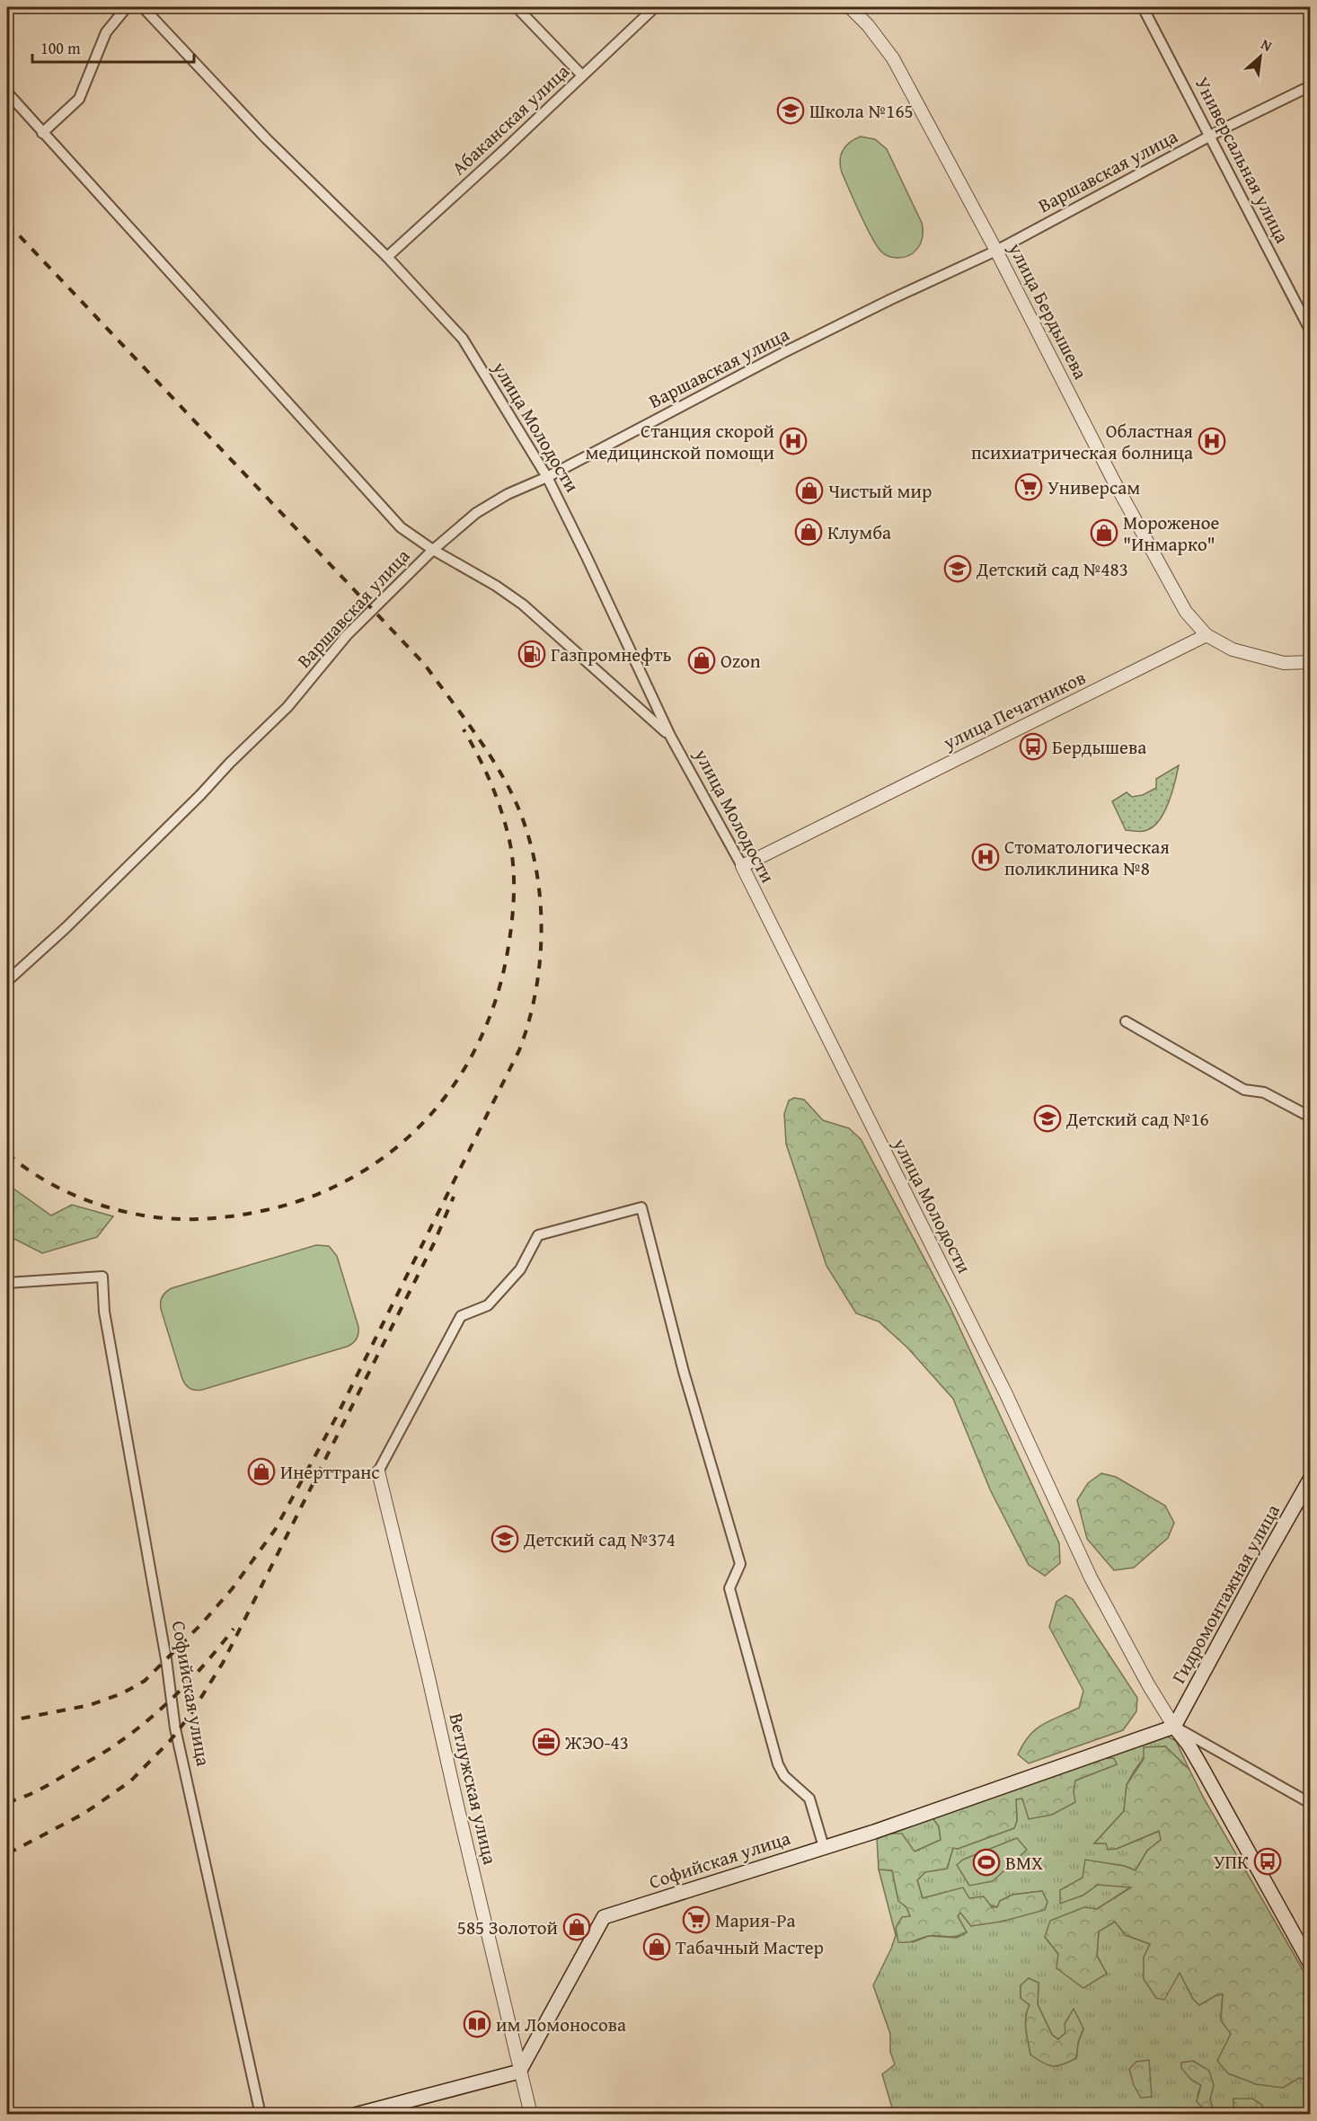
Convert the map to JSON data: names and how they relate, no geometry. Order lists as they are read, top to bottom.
{
  "streets": {
    "main road": ["Гидромонтажная улица", "Софийская улица"],
    "street": [
      "Абаканская улица",
      "Универсальная улица",
      "Варшавская улица",
      "улица Бердышева",
      "улица Молодости",
      "улица Печатников",
      "Ветлужская улица"
    ]
  },
  "crossings": [
    ["Абаканская улица", "улица Молодости"],
    ["Универсальная улица", "Варшавская улица"],
    ["Варшавская улица", "улица Бердышева"],
    ["Варшавская улица", "улица Молодости"],
    ["улица Бердышева", "улица Печатников"],
    ["улица Молодости", "улица Печатников"],
    ["улица Молодости", "Гидромонтажная улица"],
    ["улица Молодости", "Софийская улица"],
    ["Гидромонтажная улица", "Софийская улица"],
    ["Софийская улица", "Ветлужская улица"]
  ],
  "places": {
    "school or university": [
      "Школа №165",
      "Детский сад №483",
      "Детский сад №16",
      "Детский сад №374"
    ],
    "hospital": ["Станция скорой медицинской помощи", "Областная психиатрическая болница", "Стоматологическая поликлиника №8"],
    "supermarket": ["Универсам", "Мария-Ра"],
    "shop": [
      "Чистый мир",
      "Клумба",
      "Мороженое \"Инмарко\"",
      "Ozon",
      "Инерттранс",
      "585 Золотой",
      "Табачный Мастер"
    ],
    "fuel station": ["Газпромнефть"],
    "bus stop": ["Бердышева", "УПК"],
    "office": ["ЖЭО-43"],
    "sports": ["BMX"],
    "library": ["им Ломоносова"]
  },
  "scale_bar": "100 m",
  "north": "top right"
}
